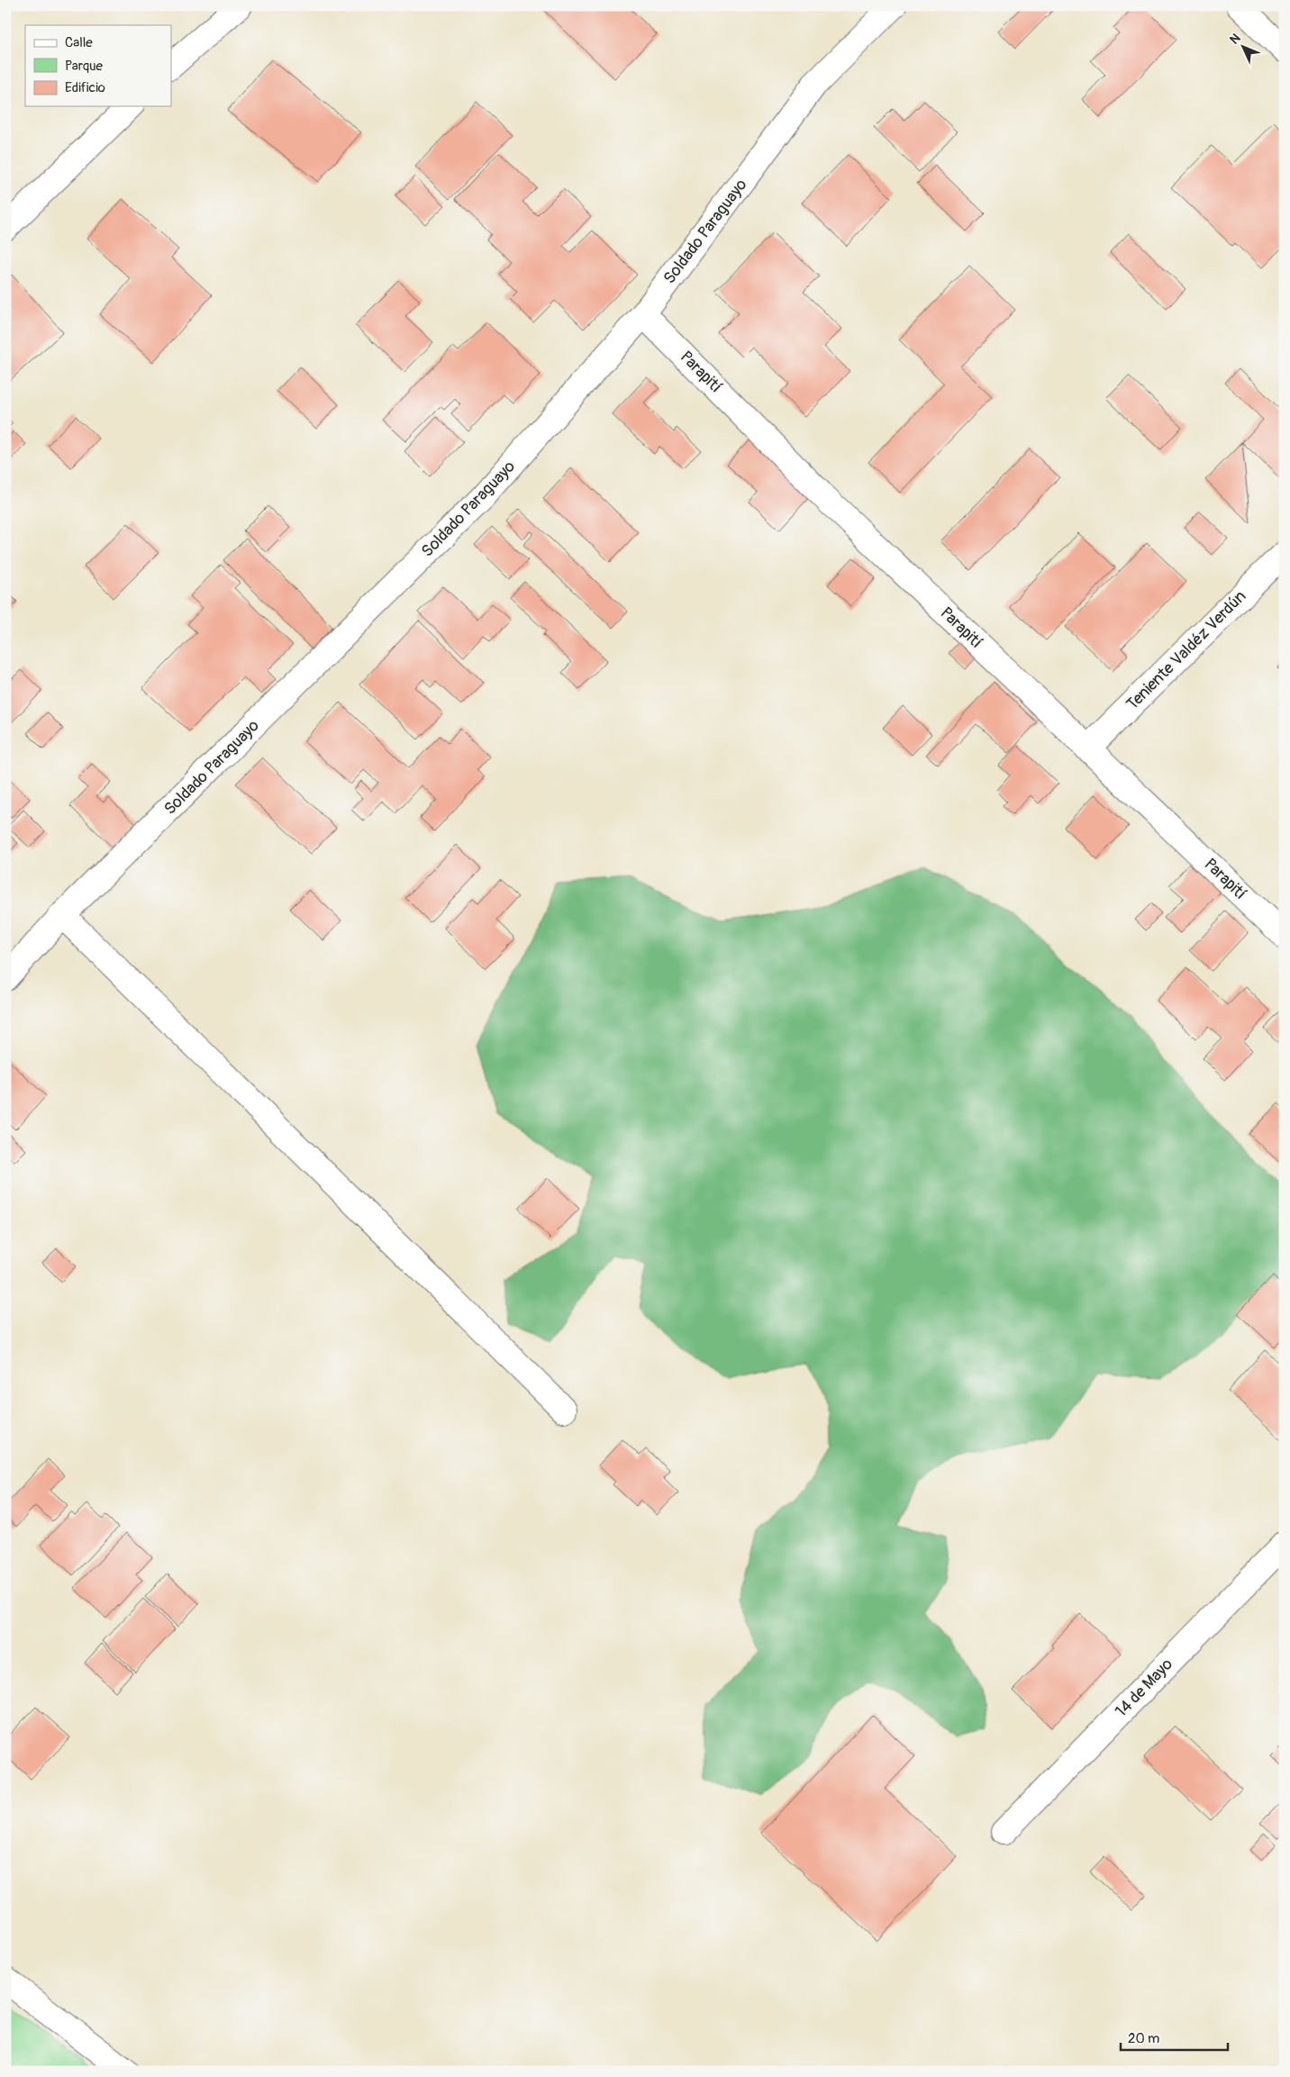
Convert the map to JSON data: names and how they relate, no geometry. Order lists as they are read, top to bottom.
{
  "streets": {
    "street": [
      "Soldado Paraguayo",
      "Parapití",
      "Teniente Valdéz Verdún",
      "14 de Mayo"
    ]
  },
  "crossings": [
    ["Soldado Paraguayo", "Parapití"],
    ["Parapití", "Teniente Valdéz Verdún"]
  ],
  "legend": ["Calle", "Parque", "Edificio"],
  "scale_bar": "20 m",
  "north": "top left"
}
